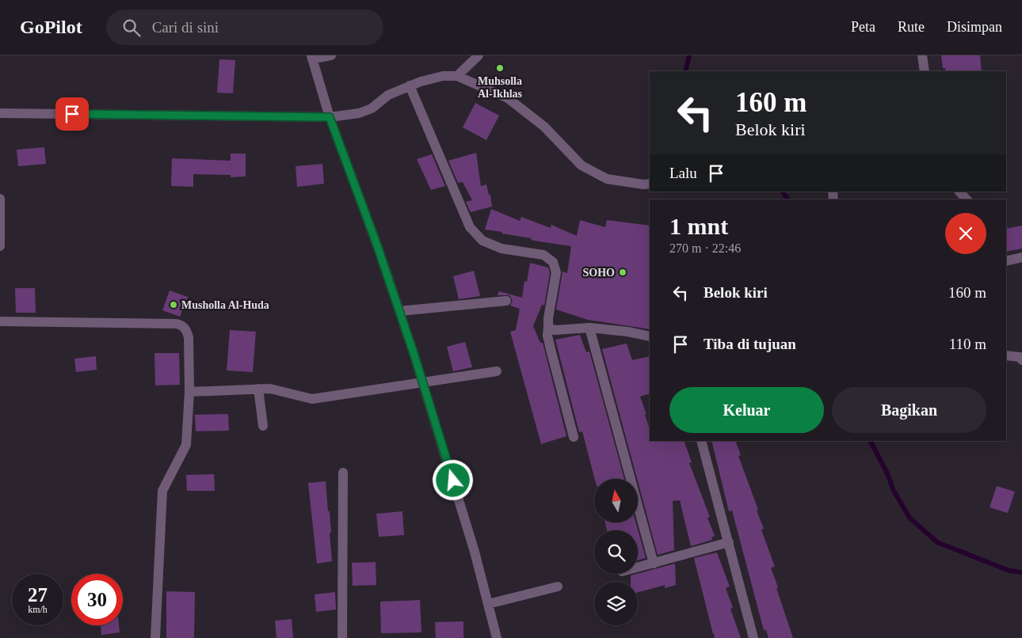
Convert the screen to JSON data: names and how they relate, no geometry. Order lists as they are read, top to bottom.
{
  "places": ["Muhsolla Al-Ikhlas", "SOHO", "Musholla Al-Huda"],
  "north": "top",
  "page": {
    "header": "GoPilot",
    "search": "Cari di sini",
    "nav": ["Peta", "Rute", "Disimpan"],
    "turn": ["160 m", "Belok kiri"],
    "then": "Lalu",
    "heading": ["1 mnt", "270 m · 22:46"],
    "list": [
      {
        "name": "Belok kiri",
        "value": "160 m"
      },
      {
        "name": "Tiba di tujuan",
        "value": "110 m"
      }
    ],
    "buttons": ["Keluar", "Bagikan"],
    "speed": "27 km/h",
    "limit": "30"
  }
}
